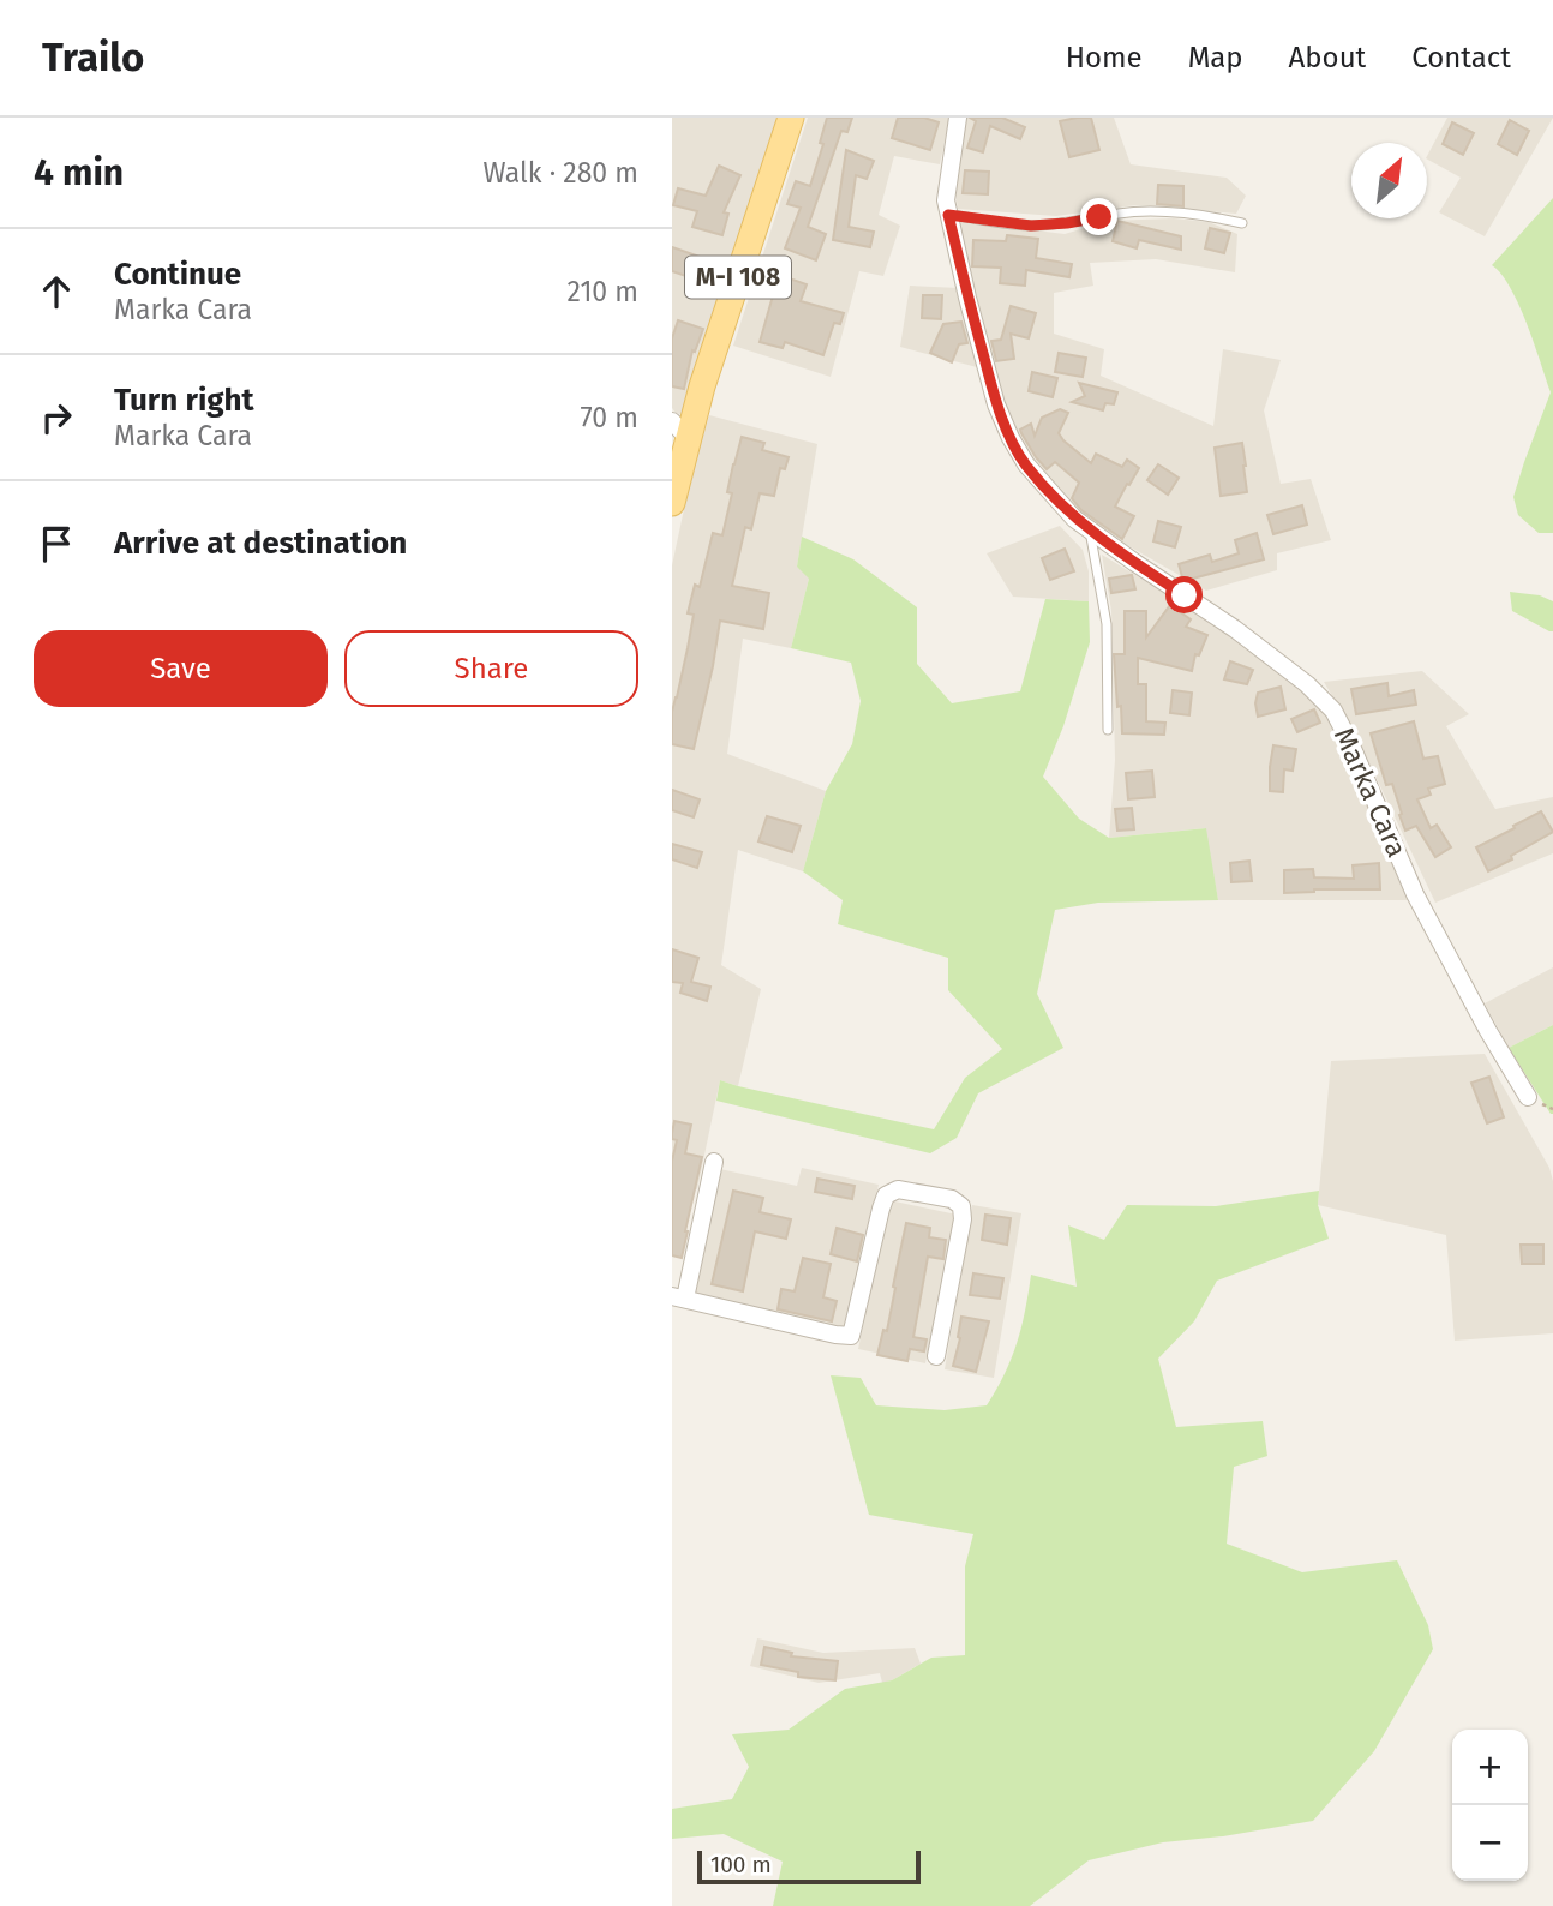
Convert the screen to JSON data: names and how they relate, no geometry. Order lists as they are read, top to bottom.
{
  "streets": {
    "main road": ["M-I 108"],
    "street": ["Marka Cara"]
  },
  "scale_bar": "100 m",
  "north": "top right",
  "page": {
    "header": "Trailo",
    "nav": [
      "Home",
      "Map",
      "About",
      "Contact"
    ],
    "heading": ["4 min", "Walk · 280 m"],
    "list": [
      ["Continue", "Marka Cara", "210 m"],
      ["Turn right", "Marka Cara", "70 m"],
      "Arrive at destination"
    ],
    "buttons": ["Save", "Share"],
    "map_buttons": ["+", "−"],
    "scale": "100 m"
  }
}
